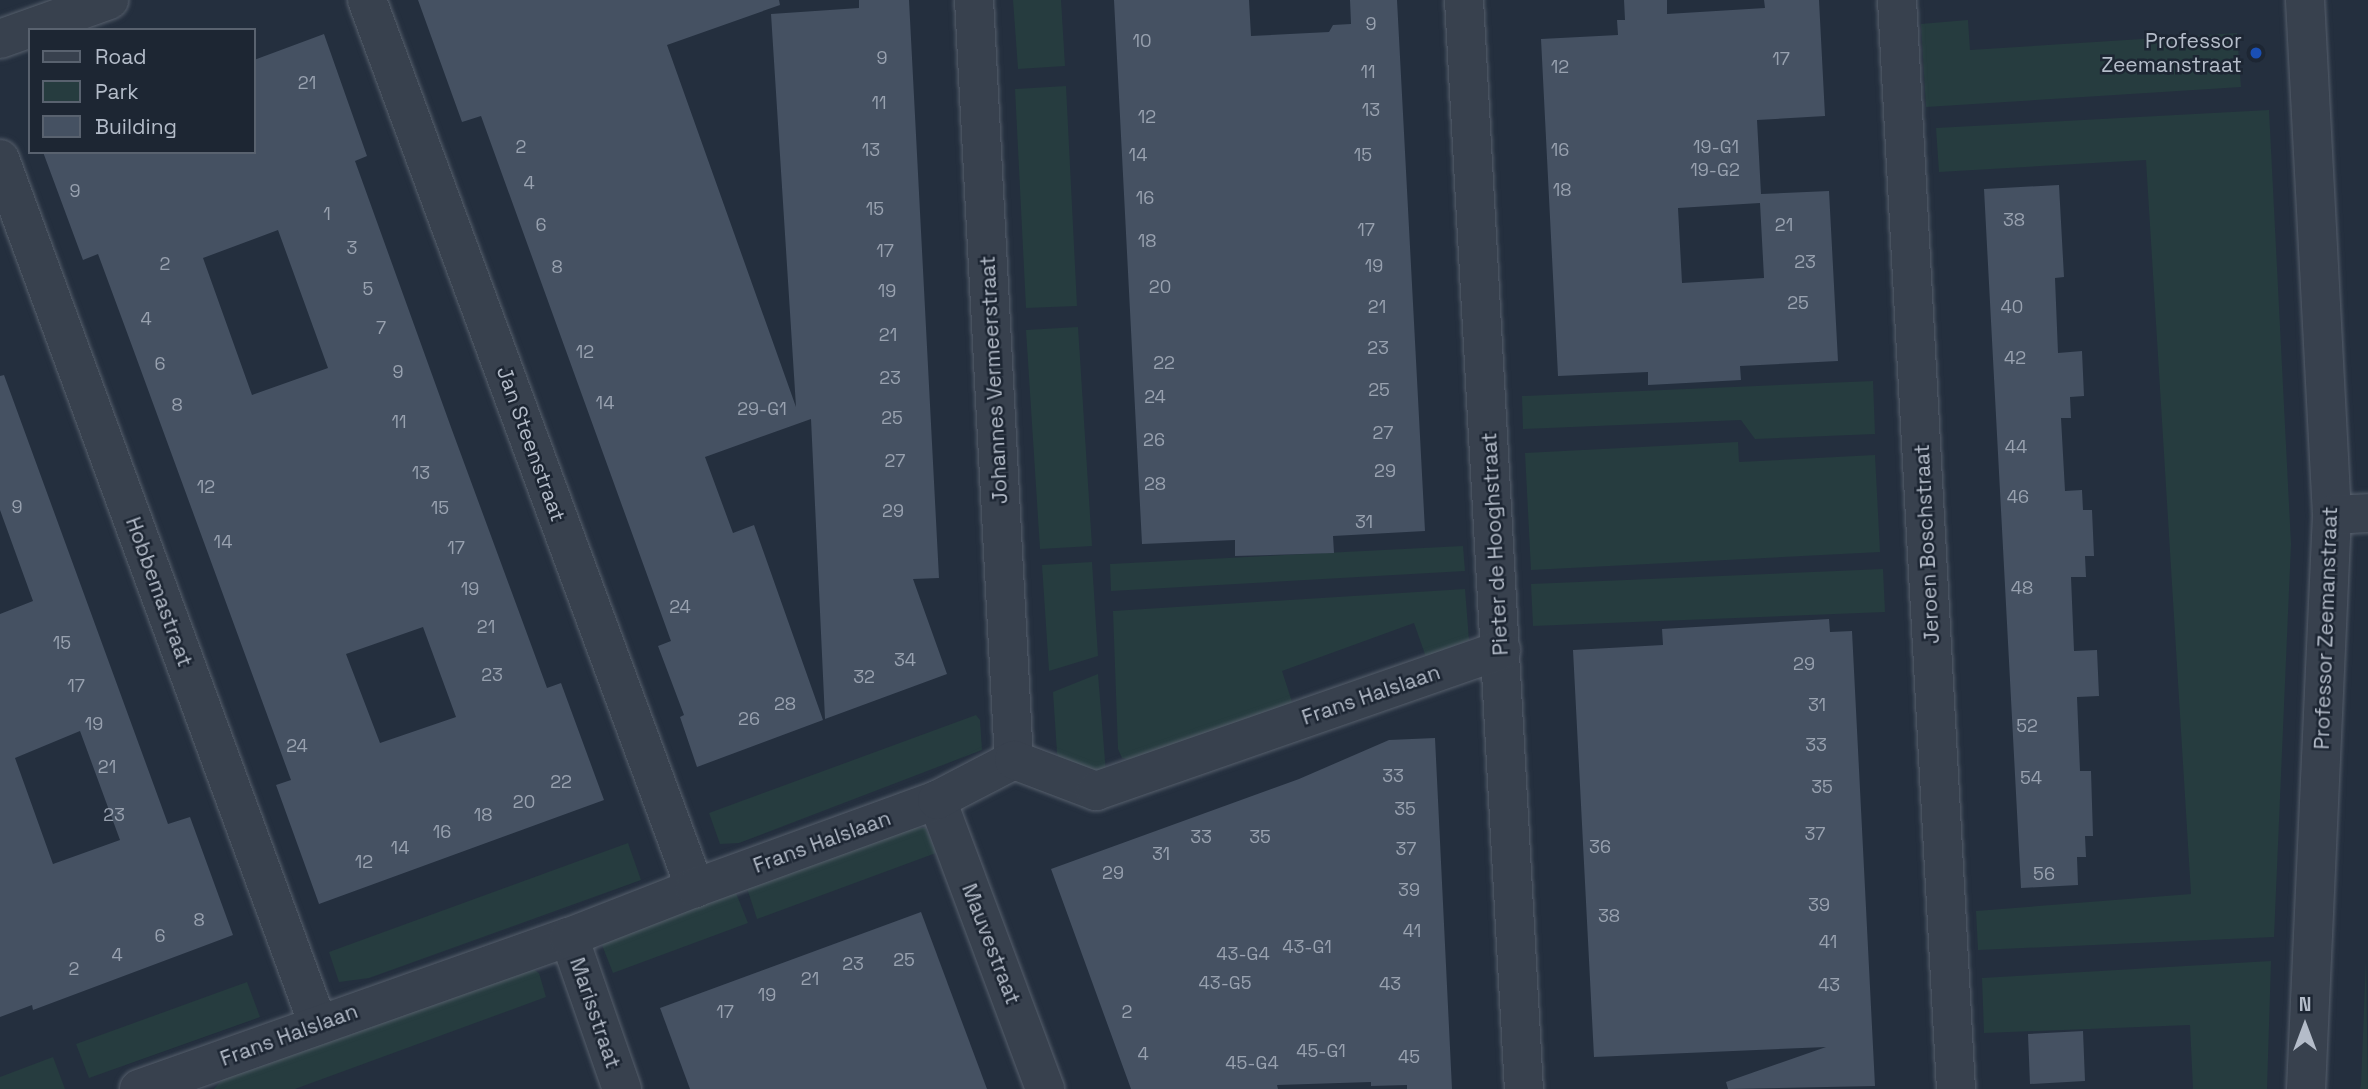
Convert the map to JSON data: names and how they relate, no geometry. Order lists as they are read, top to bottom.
{
  "streets": {
    "street": [
      "Johannes Vermeerstraat",
      "Jan Steenstraat",
      "Pieter de Hooghstraat",
      "Jeroen Boschstraat",
      "Hobbemastraat",
      "Professor Zeemanstraat",
      "Frans Halslaan",
      "Mauvestraat",
      "Marisstraat"
    ]
  },
  "crossings": [
    ["Johannes Vermeerstraat", "Frans Halslaan"],
    ["Jan Steenstraat", "Frans Halslaan"],
    ["Pieter de Hooghstraat", "Frans Halslaan"],
    ["Hobbemastraat", "Frans Halslaan"],
    ["Frans Halslaan", "Mauvestraat"],
    ["Frans Halslaan", "Marisstraat"]
  ],
  "places": ["Professor Zeemanstraat"],
  "house_numbers": [
    "9",
    "10",
    "9",
    "17",
    "12",
    "11",
    "21",
    "11",
    "13",
    "12",
    "2",
    "19-G1",
    "13",
    "16",
    "14",
    "15",
    "19-G2",
    "4",
    "18",
    "9",
    "16",
    "15",
    "1",
    "38",
    "6",
    "21",
    "17",
    "18",
    "3",
    "17",
    "23",
    "2",
    "19",
    "8",
    "20",
    "5",
    "19",
    "25",
    "21",
    "40",
    "4",
    "7",
    "21",
    "23",
    "12",
    "42",
    "22",
    "6",
    "9",
    "23",
    "25",
    "24",
    "14",
    "8",
    "29-G1",
    "25",
    "11",
    "27",
    "26",
    "44",
    "27",
    "29",
    "13",
    "28",
    "12",
    "46",
    "9",
    "15",
    "29",
    "31",
    "14",
    "17",
    "48",
    "19",
    "24",
    "21",
    "15",
    "34",
    "29",
    "23",
    "32",
    "17",
    "28",
    "31",
    "26",
    "19",
    "52",
    "33",
    "24",
    "21",
    "33",
    "54",
    "22",
    "35",
    "20",
    "35",
    "23",
    "18",
    "16",
    "37",
    "33",
    "35",
    "36",
    "14",
    "37",
    "31",
    "12",
    "29",
    "56",
    "39",
    "39",
    "38",
    "8",
    "41",
    "6",
    "41",
    "43-G1",
    "43-G4",
    "4",
    "25",
    "23",
    "2",
    "21",
    "43-G5",
    "43",
    "43",
    "19",
    "17",
    "2",
    "45-G1",
    "4",
    "45",
    "45-G4"
  ],
  "legend": ["Road", "Park", "Building"],
  "north": "top"
}
